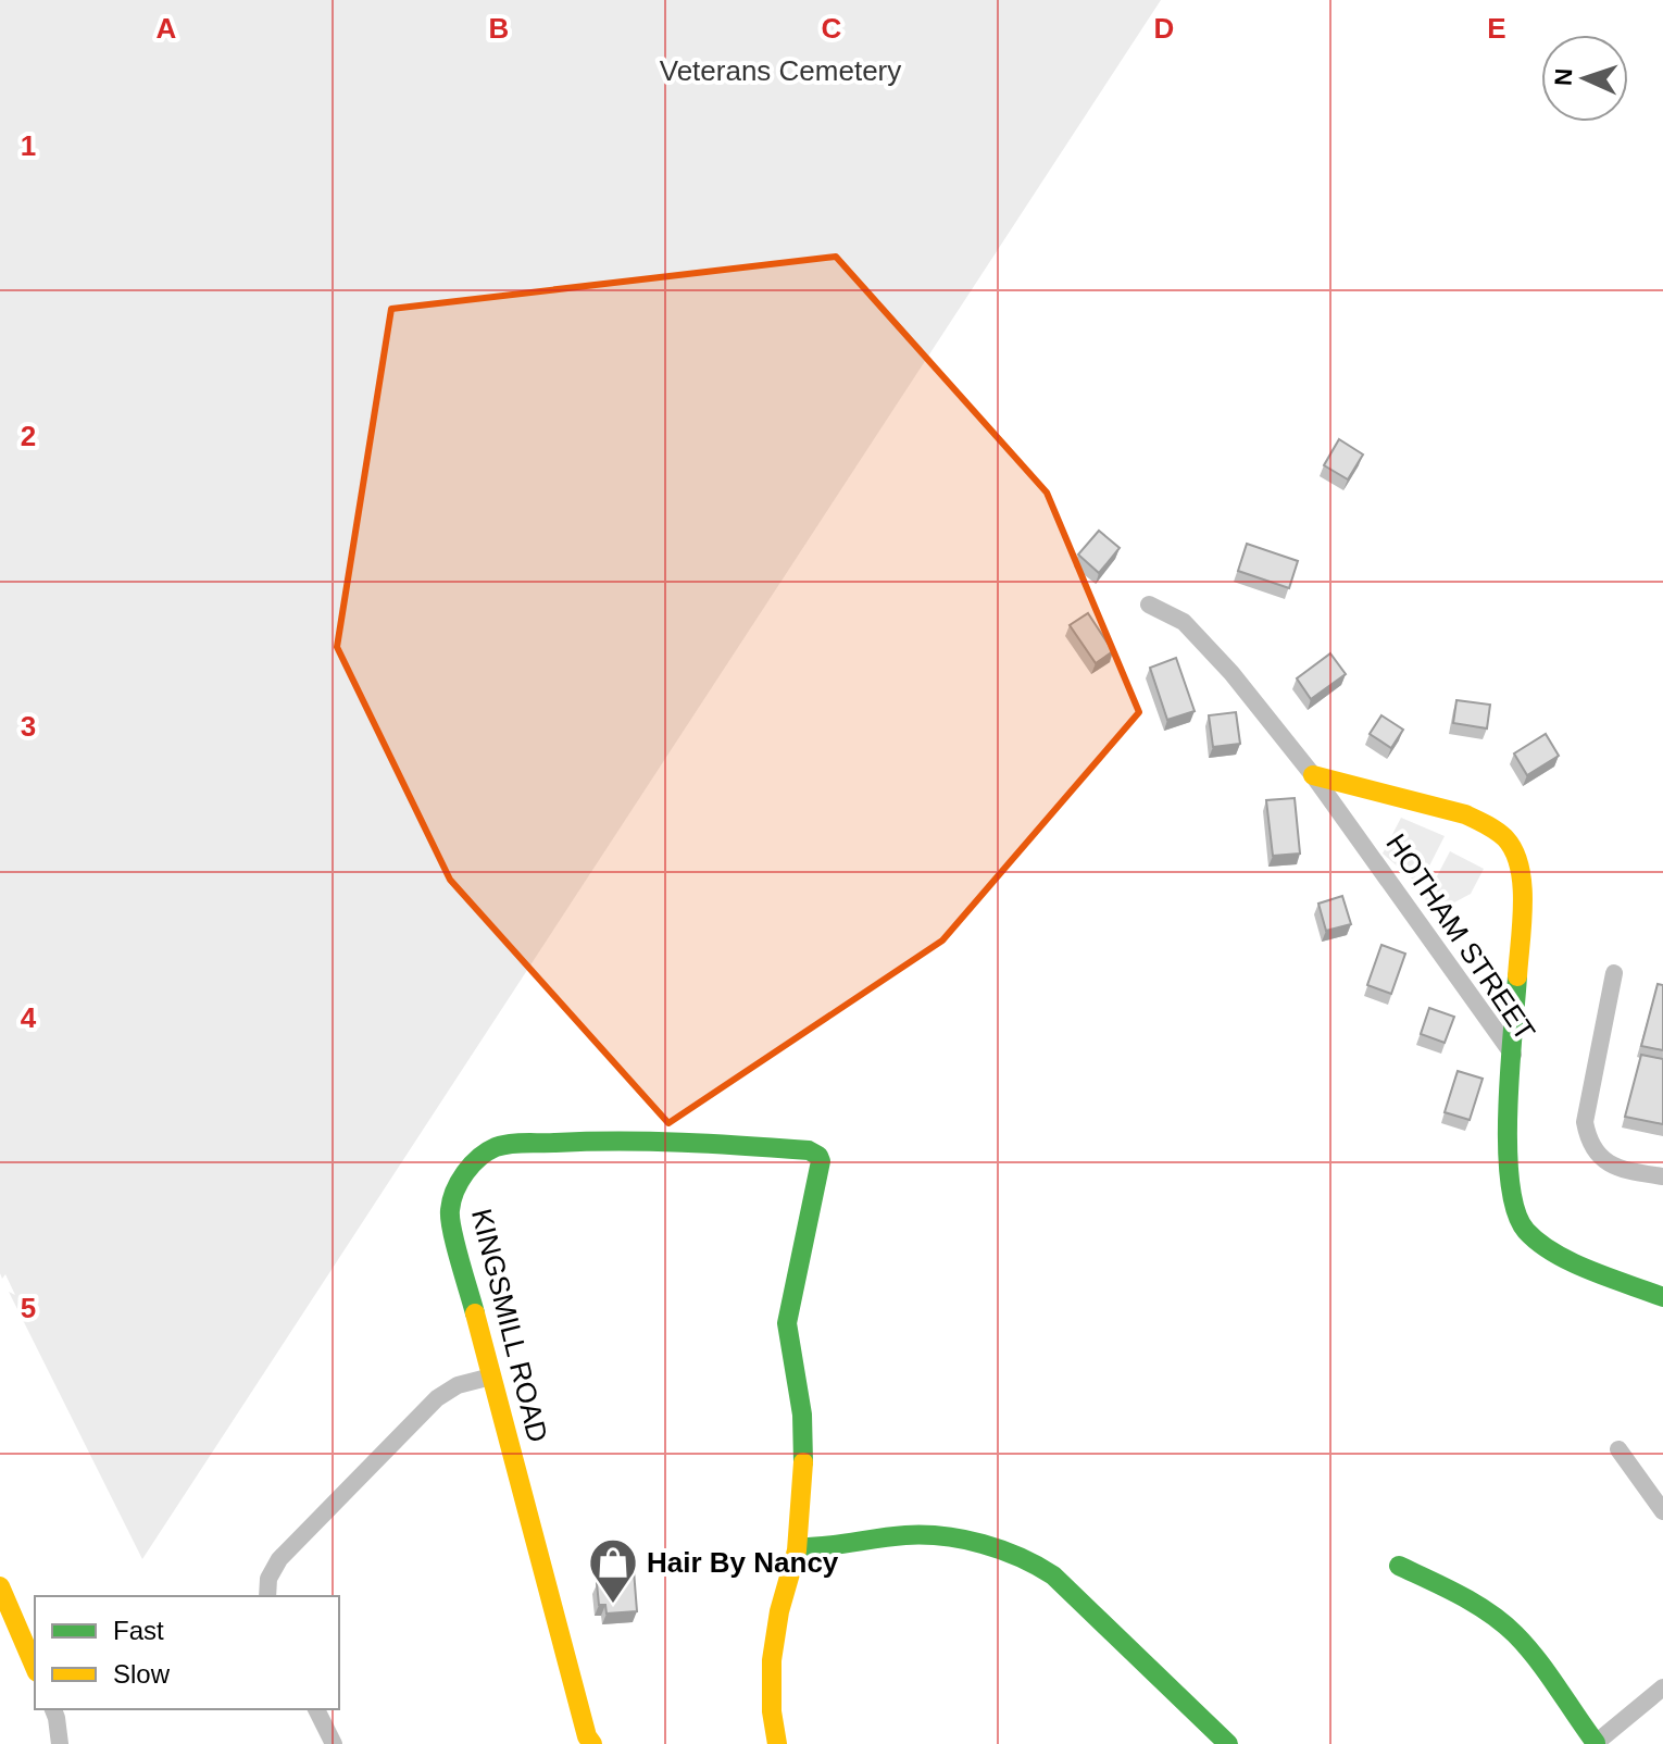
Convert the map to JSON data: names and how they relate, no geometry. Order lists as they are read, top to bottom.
{
  "streets": {
    "street": ["HOTHAM STREET", "KINGSMILL ROAD"]
  },
  "parks": ["Veterans Cemetery"],
  "places": {
    "shop": ["Hair By Nancy"]
  },
  "legend": ["Fast", "Slow"],
  "north": "left",
  "grid": {
    "columns": [
      "A",
      "B",
      "C",
      "D",
      "E"
    ],
    "rows": [
      "1",
      "2",
      "3",
      "4",
      "5"
    ]
  }
}
